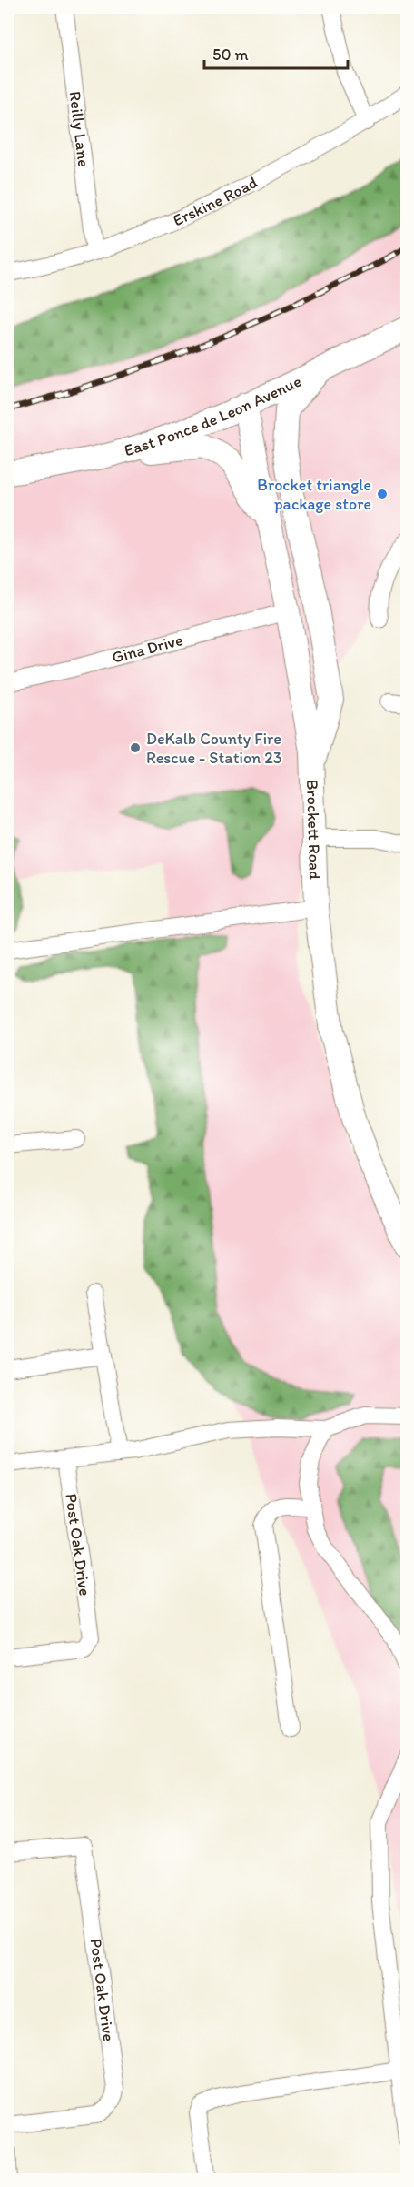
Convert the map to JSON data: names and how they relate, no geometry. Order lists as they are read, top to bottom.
{
  "streets": {
    "street": [
      "Reilly Lane",
      "Erskine Road",
      "East Ponce de Leon Avenue",
      "Gina Drive",
      "Brockett Road",
      "Post Oak Drive"
    ]
  },
  "crossings": [
    ["Reilly Lane", "Erskine Road"],
    ["East Ponce de Leon Avenue", "Brockett Road"],
    ["Gina Drive", "Brockett Road"]
  ],
  "places": ["Brocket triangle package store", "DeKalb County Fire Rescue - Station 23"],
  "scale_bar": "50 m"
}
